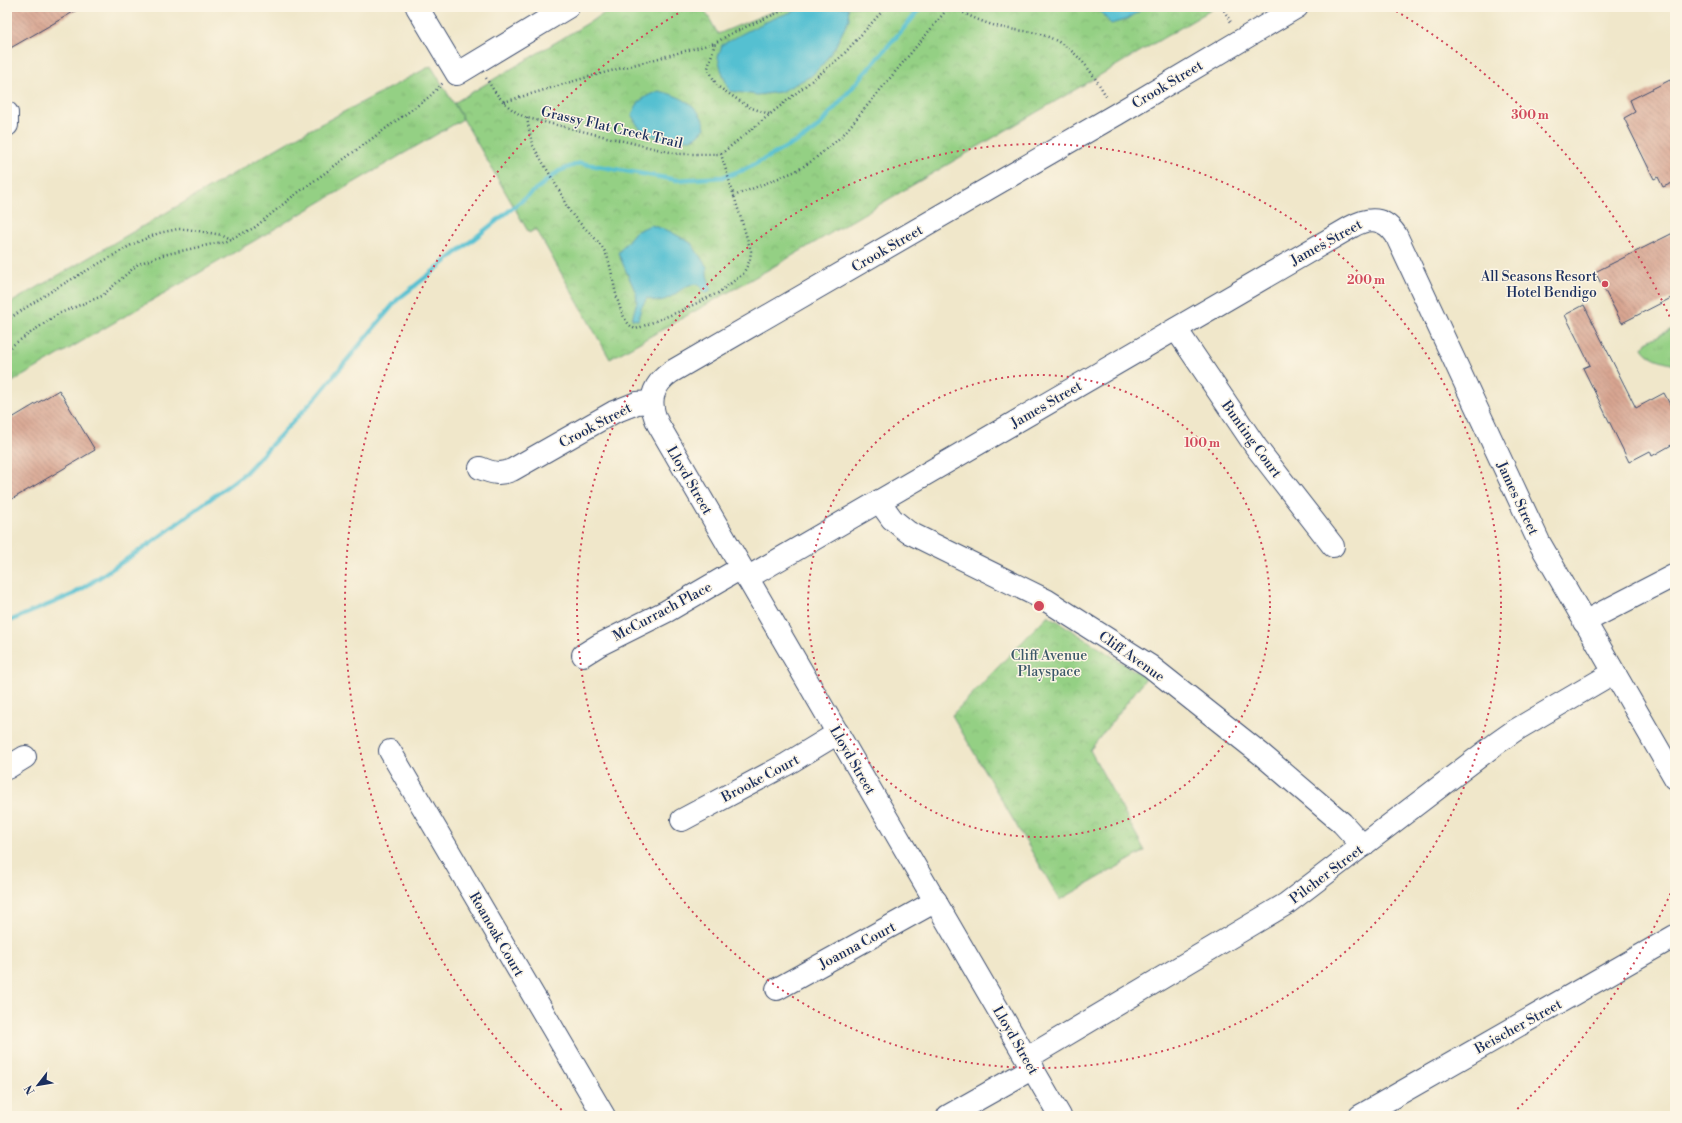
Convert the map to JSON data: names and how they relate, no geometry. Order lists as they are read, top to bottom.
{
  "streets": {
    "street": [
      "Crook Street",
      "James Street",
      "Bunting Court",
      "Lloyd Street",
      "McCurrach Place",
      "Cliff Avenue",
      "Brooke Court",
      "Pilcher Street",
      "Roanoak Court",
      "Joanna Court",
      "Beischer Street"
    ],
    "path": ["Grassy Flat Creek Trail"]
  },
  "crossings": [
    ["Crook Street", "Lloyd Street"],
    ["James Street", "Bunting Court"],
    ["James Street", "Lloyd Street"],
    ["James Street", "McCurrach Place"],
    ["James Street", "Cliff Avenue"],
    ["James Street", "Pilcher Street"],
    ["Lloyd Street", "McCurrach Place"],
    ["Lloyd Street", "Brooke Court"],
    ["Lloyd Street", "Pilcher Street"],
    ["Lloyd Street", "Joanna Court"],
    ["Cliff Avenue", "Pilcher Street"]
  ],
  "parks": ["Cliff Avenue Playspace"],
  "places": ["All Seasons Resort Hotel Bendigo"],
  "north": "bottom left",
  "rings": ["300 m", "200 m", "100 m"]
}
